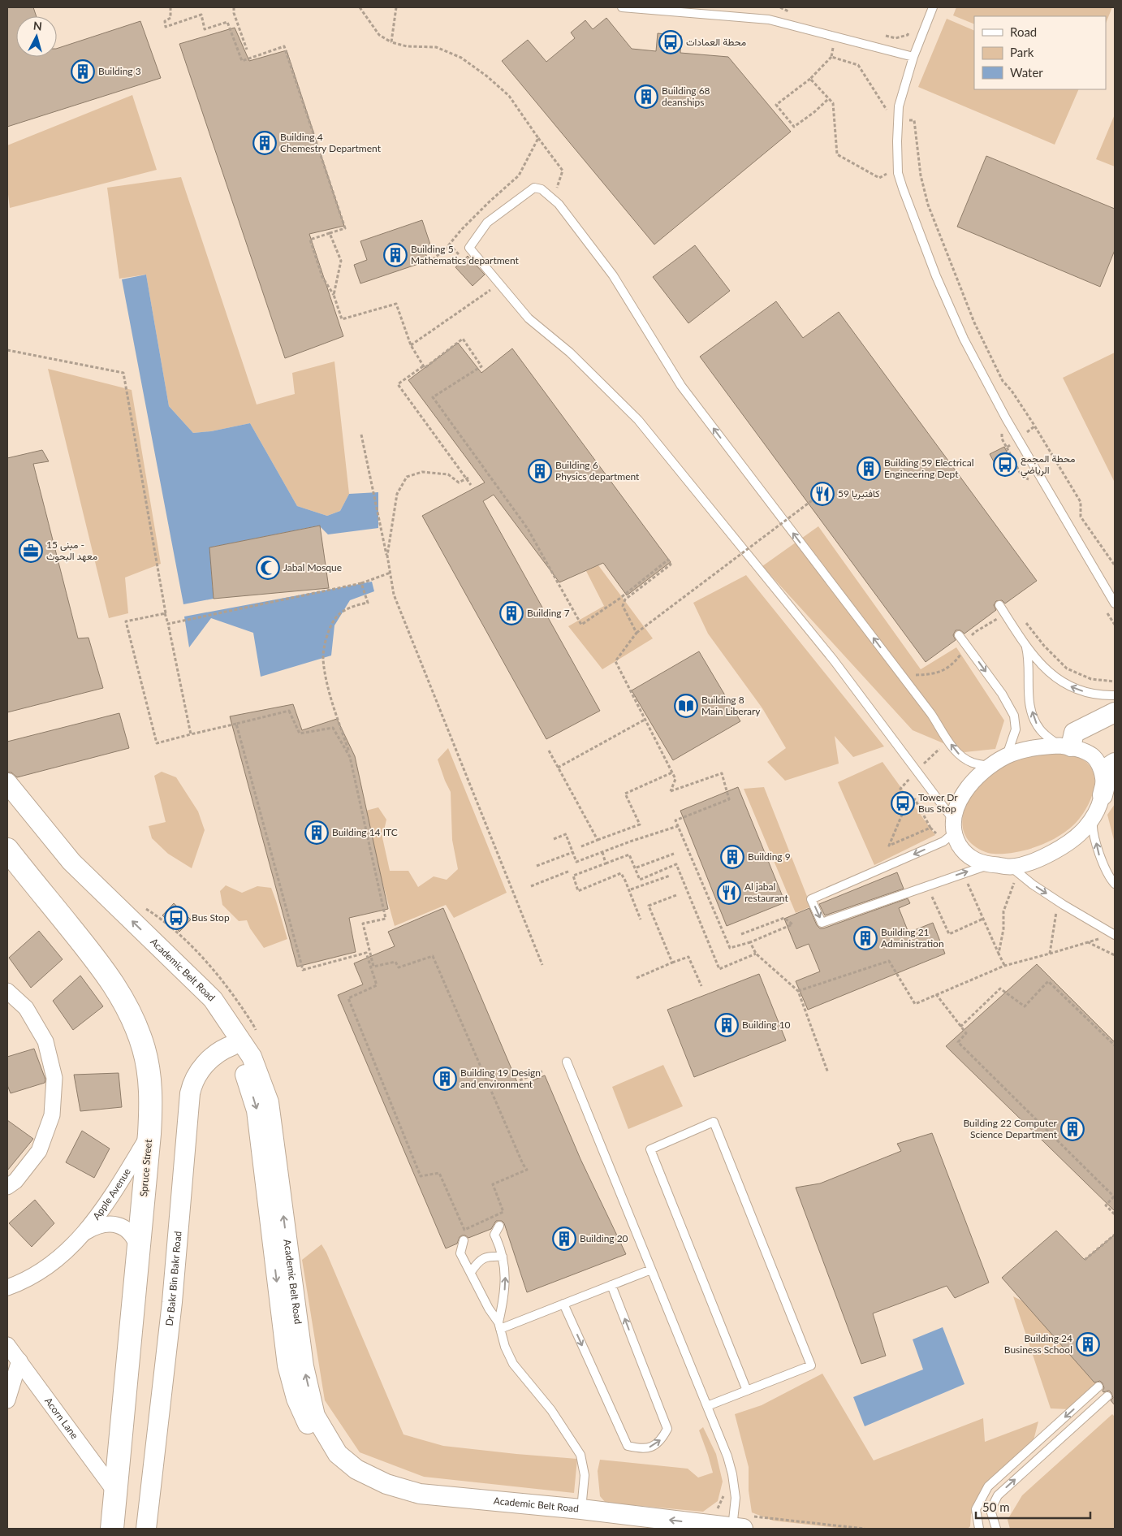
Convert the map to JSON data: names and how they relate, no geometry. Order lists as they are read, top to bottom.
{
  "streets": {
    "main road": ["Spruce Street"],
    "street": [
      "Academic Belt Road",
      "Apple Avenue",
      "Dr Bakr Bin Bakr Road",
      "Acorn Lane"
    ]
  },
  "crossings": [
    ["Academic Belt Road", "Dr Bakr Bin Bakr Road"],
    ["Spruce Street", "Apple Avenue"],
    ["Spruce Street", "Acorn Lane"]
  ],
  "places": {
    "bus stop": [
      "محطة العمادات",
      "محطة المجمع الرياضي",
      "Tower Dr Bus Stop",
      "Bus Stop"
    ],
    "building": [
      "Building 3",
      "Building 68 deanships",
      "Building 4 Chemestry Department",
      "Building 5 Mathematics department",
      "Building 59 Electrical Engineering Dept",
      "Building 6 Physics department",
      "Building 7",
      "Building 14 ITC",
      "Building 9",
      "Building 21 Administration",
      "Building 10",
      "Building 19 Design and environment",
      "Building 22 Computer Science Department",
      "Building 20",
      "Building 24 Business School"
    ],
    "restaurant": ["كافتيريا 59", "Al jabal restaurant"],
    "office": ["مبنى 15 - معهد البحوث"],
    "mosque": ["Jabal Mosque"],
    "library": ["Building 8 Main Liberary"]
  },
  "legend": ["Road", "Park", "Water"],
  "scale_bar": "50 m",
  "north": "top"
}
